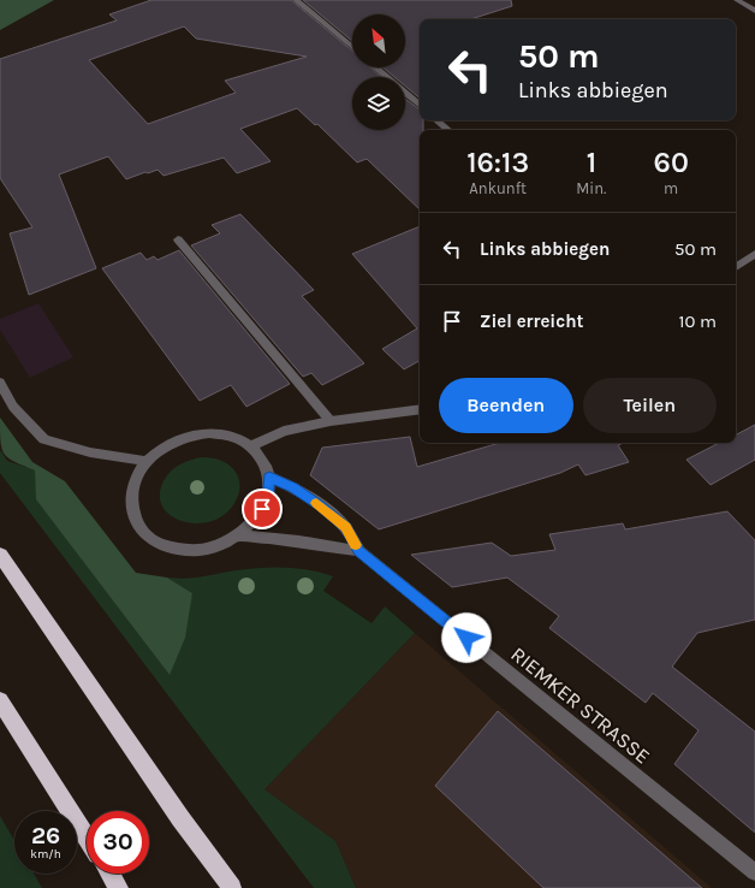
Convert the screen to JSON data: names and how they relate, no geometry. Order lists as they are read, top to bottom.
{
  "streets": {
    "street": ["RIEMKER STRASSE"]
  },
  "north": "top left",
  "page": {
    "turn": ["50 m", "Links abbiegen"],
    "eta": [
      "16:13",
      "Ankunft",
      "1",
      "Min.",
      "60",
      "m"
    ],
    "list": [
      {
        "name": "Links abbiegen",
        "value": "50 m"
      },
      {
        "name": "Ziel erreicht",
        "value": "10 m"
      }
    ],
    "buttons": ["Beenden", "Teilen"],
    "speed": "26 km/h",
    "limit": "30"
  }
}
